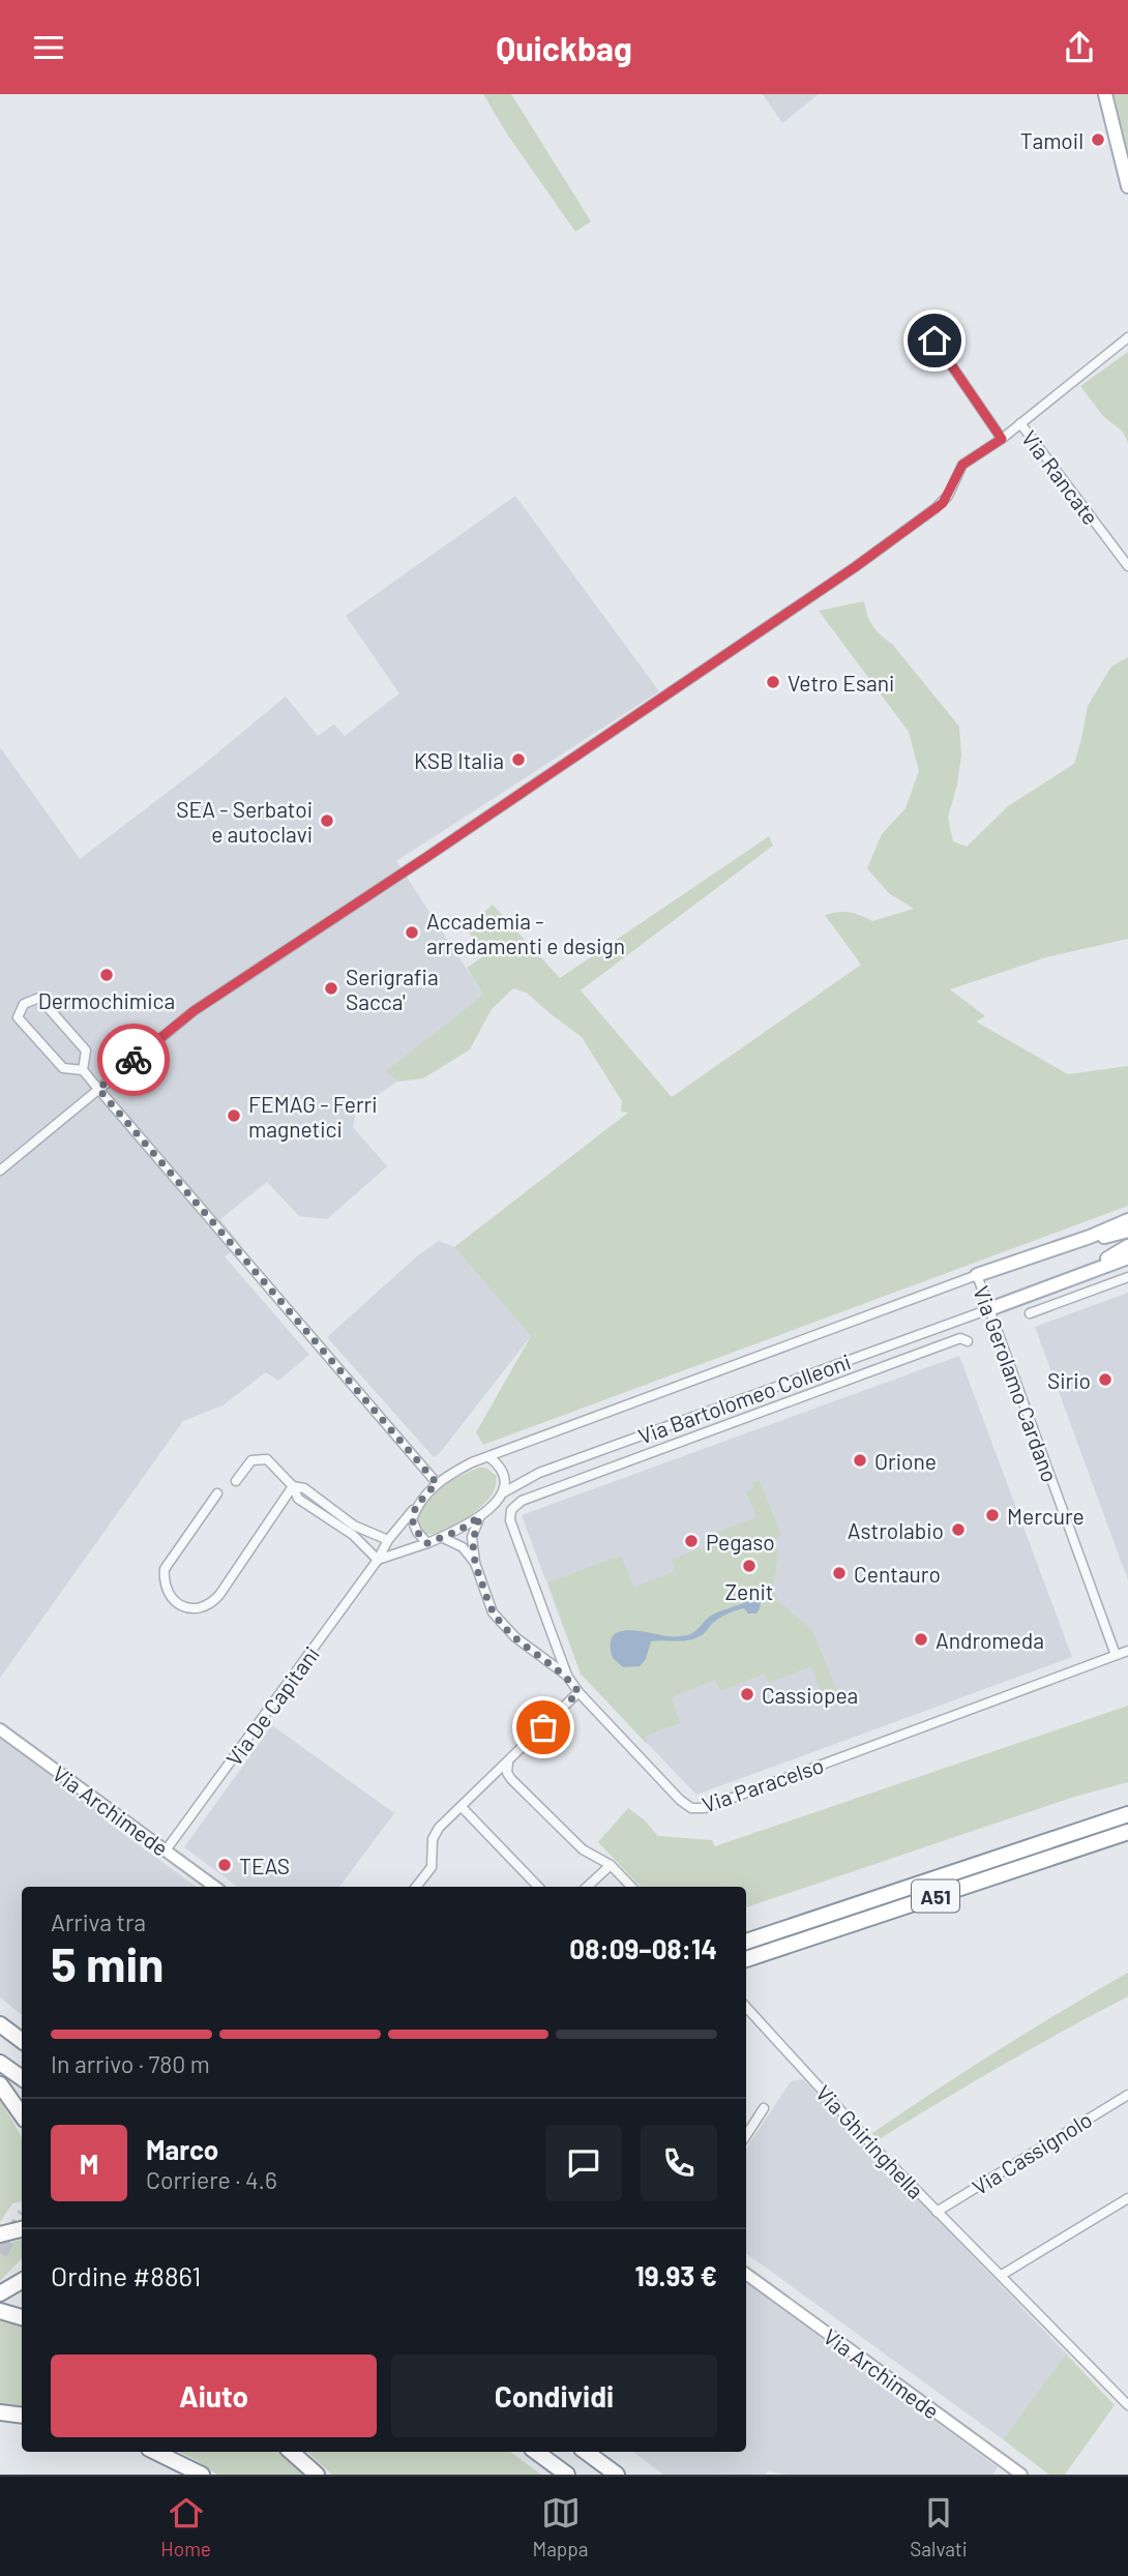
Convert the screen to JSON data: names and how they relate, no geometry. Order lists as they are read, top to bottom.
{
  "streets": {
    "highway": ["A51"],
    "street": [
      "Via Rancate",
      "Via Gerolamo Cardano",
      "Via Bartolomeo Colleoni",
      "Via De Capitani",
      "Via Paracelso",
      "Via Archimede",
      "Via Ghiringhella",
      "Via Cassignolo"
    ]
  },
  "crossings": [
    ["Via Gerolamo Cardano", "Via Bartolomeo Colleoni"],
    ["Via Gerolamo Cardano", "Via Paracelso"],
    ["Via Bartolomeo Colleoni", "Via De Capitani"],
    ["Via Bartolomeo Colleoni", "Via Paracelso"],
    ["Via De Capitani", "Via Archimede"],
    ["Via Ghiringhella", "Via Cassignolo"]
  ],
  "places": [
    "Tamoil",
    "Vetro Esani",
    "KSB Italia",
    "SEA - Serbatoi e autoclavi",
    "Accademia - arredamenti e design",
    "Dermochimica",
    "Serigrafia Sacca'",
    "FEMAG - Ferri magnetici",
    "Sirio",
    "Orione",
    "Mercure",
    "Astrolabio",
    "Pegaso",
    "Zenit",
    "Centauro",
    "Andromeda",
    "Cassiopea",
    "TEAS"
  ],
  "page": {
    "header": "Quickbag",
    "heading": ["5 min", "Arriva tra", "08:09–08:14"],
    "panel": [
      "Marco",
      "Corriere · 4.6",
      "Ordine #8861",
      "19.93 €"
    ],
    "bar": "In arrivo · 780 m",
    "round": "M",
    "buttons": ["Aiuto", "Condividi"],
    "tabs": ["Home", "Mappa", "Salvati"]
  }
}
